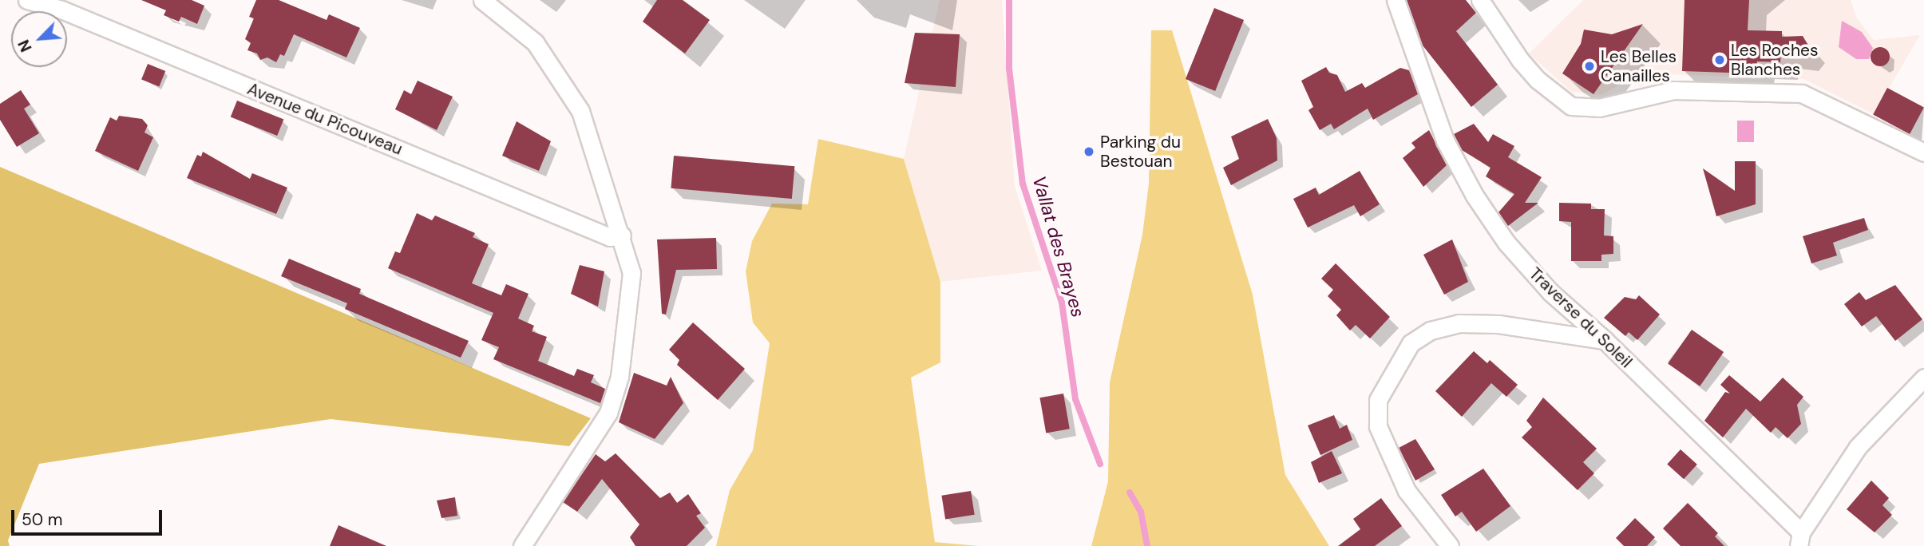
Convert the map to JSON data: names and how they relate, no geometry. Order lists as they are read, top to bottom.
{
  "streets": {
    "street": ["Avenue du Picouveau", "Traverse du Soleil"]
  },
  "water": ["Vallat des Brayes"],
  "places": ["Les Roches Blanches", "Les Belles Canailles", "Parking du Bestouan"],
  "scale_bar": "50 m",
  "north": "bottom left"
}
